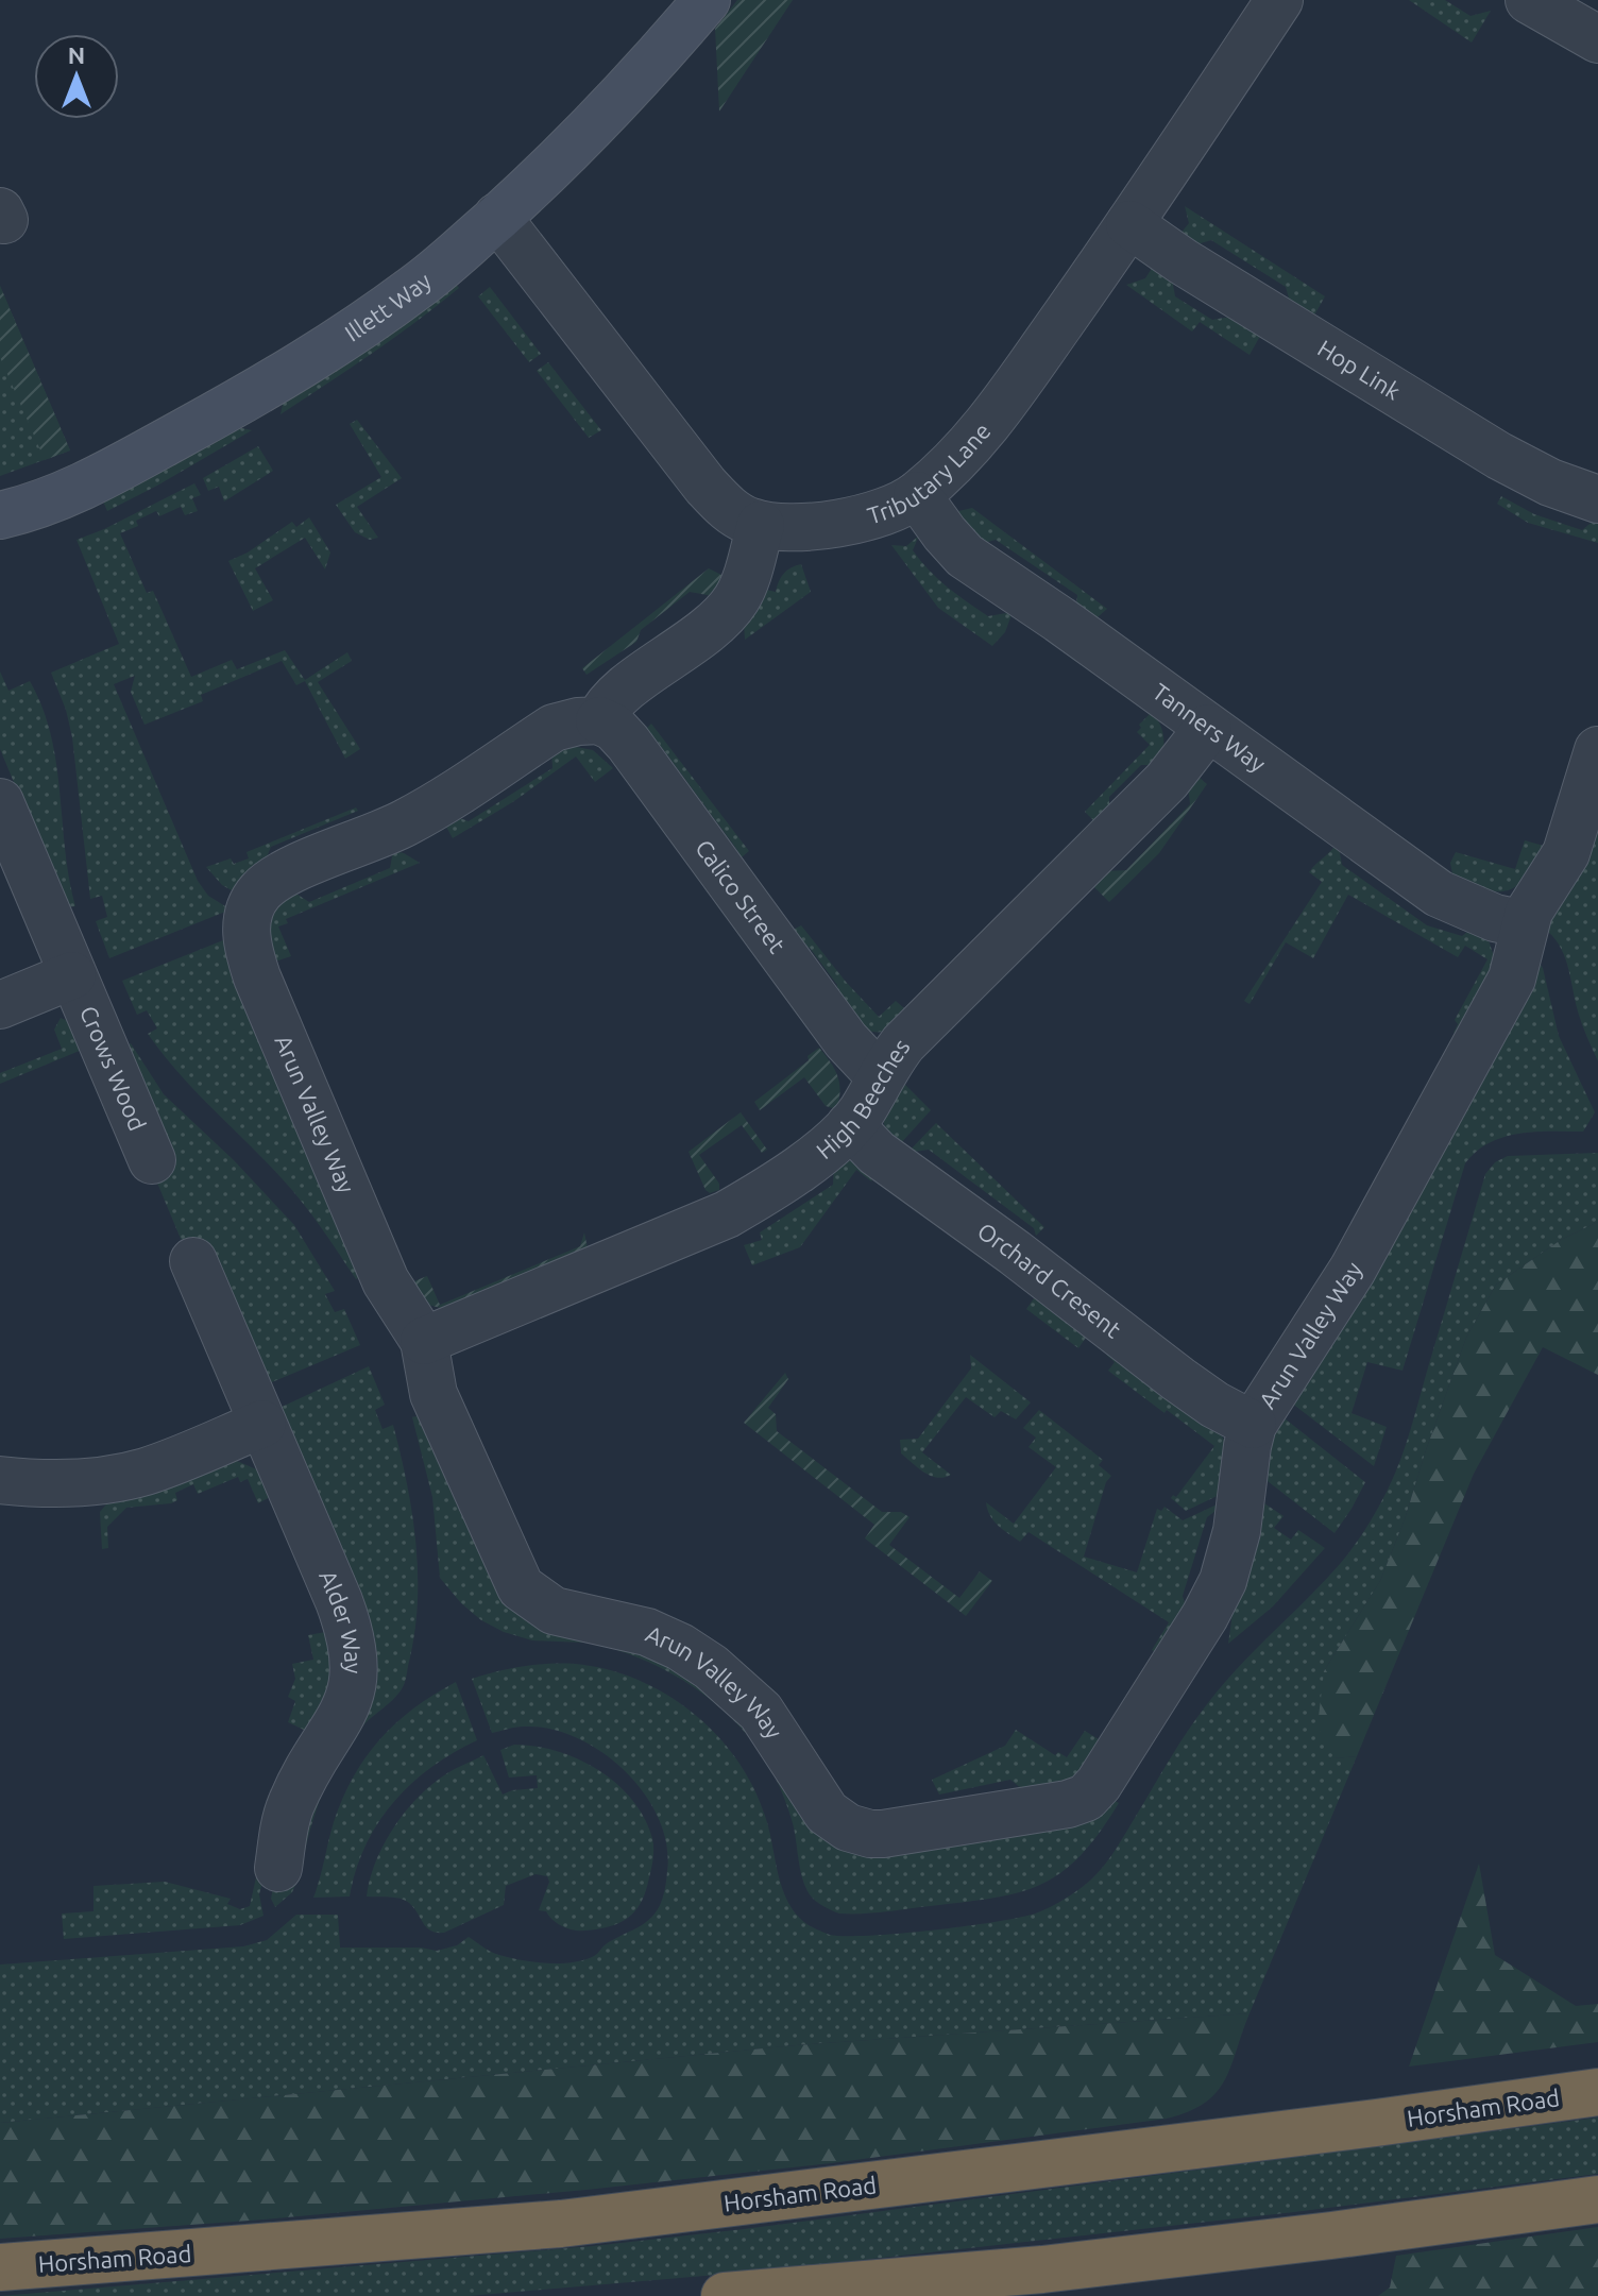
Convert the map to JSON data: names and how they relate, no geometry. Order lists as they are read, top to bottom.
{
  "streets": {
    "highway": ["Horsham Road"],
    "street": [
      "Illett Way",
      "Hop Link",
      "Tributary Lane",
      "Tanners Way",
      "Calico Street",
      "Crows Wood",
      "High Beeches",
      "Arun Valley Way",
      "Orchard Cresent",
      "Alder Way"
    ]
  },
  "crossings": [
    ["Illett Way", "Tributary Lane"],
    ["Hop Link", "Tributary Lane"],
    ["Tributary Lane", "Tanners Way"],
    ["Tanners Way", "High Beeches"],
    ["Tanners Way", "Arun Valley Way"],
    ["Calico Street", "High Beeches"],
    ["Calico Street", "Arun Valley Way"],
    ["High Beeches", "Arun Valley Way"],
    ["High Beeches", "Orchard Cresent"],
    ["Arun Valley Way", "Orchard Cresent"]
  ],
  "north": "top"
}
